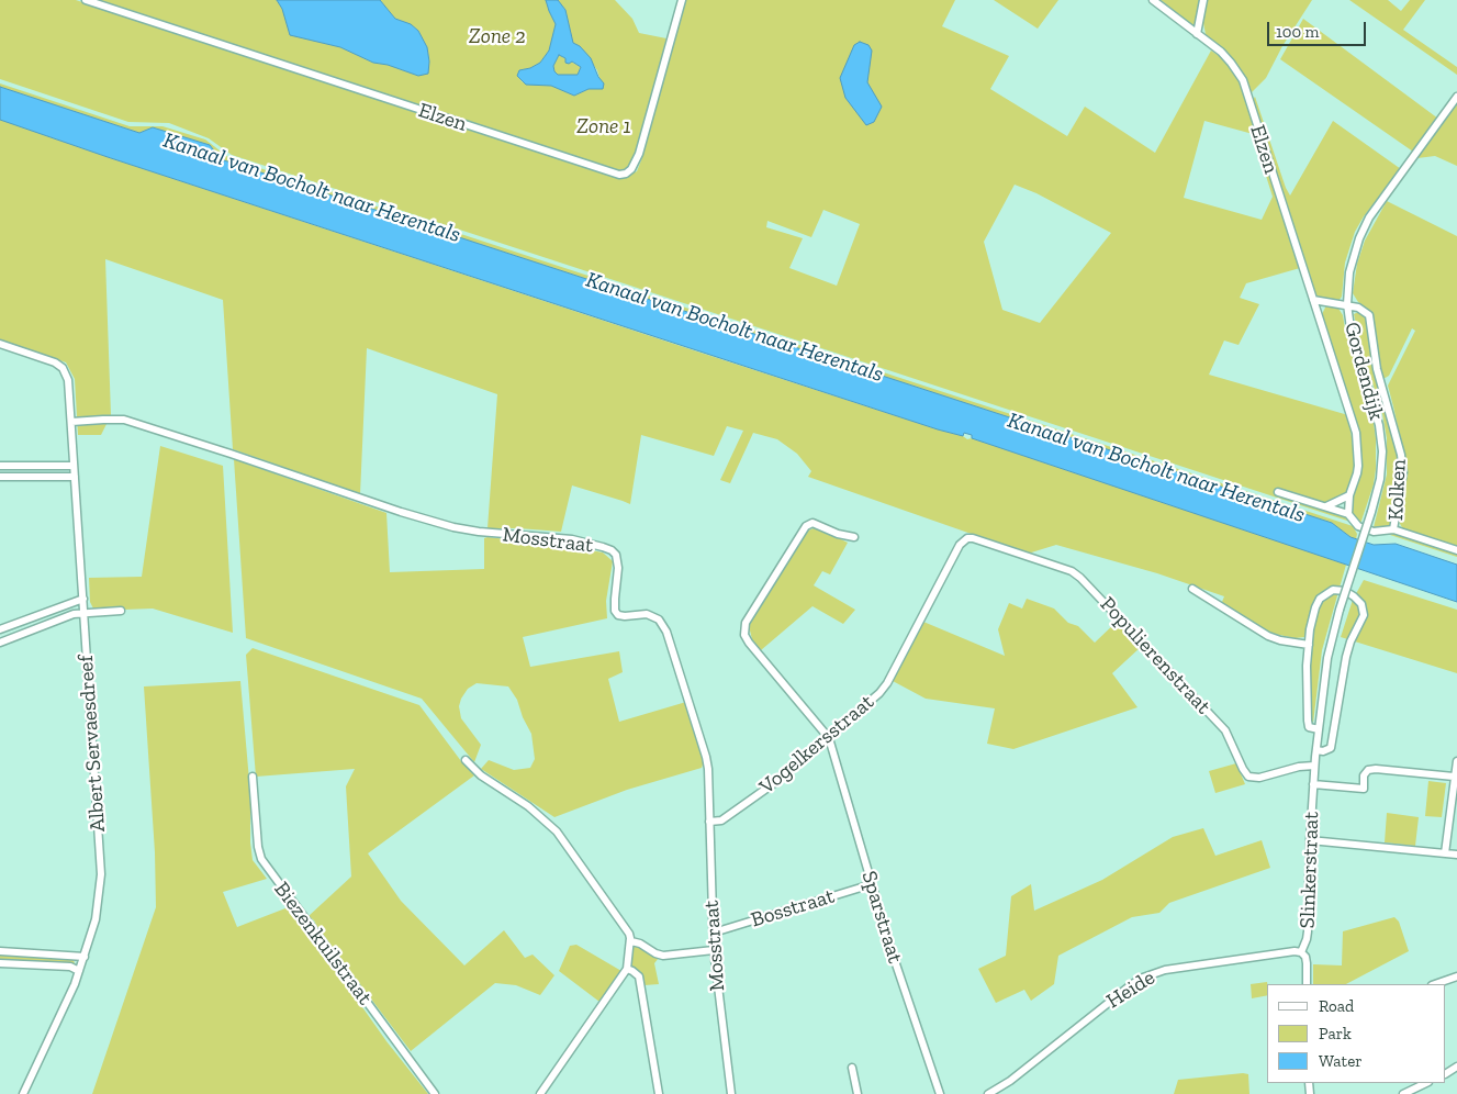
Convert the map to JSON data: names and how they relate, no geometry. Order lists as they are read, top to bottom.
{
  "streets": {
    "street": [
      "Elzen",
      "Gordendijk",
      "Kolken",
      "Mosstraat",
      "Populierenstraat",
      "Albert Servaesdreef",
      "Vogelkersstraat",
      "Slinkerstraat",
      "Bosstraat",
      "Sparstraat",
      "Biezenkuilstraat",
      "Heide"
    ]
  },
  "crossings": [
    ["Gordendijk", "Kolken"],
    ["Gordendijk", "Slinkerstraat"],
    ["Mosstraat", "Albert Servaesdreef"],
    ["Mosstraat", "Vogelkersstraat"],
    ["Mosstraat", "Bosstraat"],
    ["Populierenstraat", "Vogelkersstraat"],
    ["Populierenstraat", "Slinkerstraat"],
    ["Vogelkersstraat", "Sparstraat"],
    ["Slinkerstraat", "Heide"],
    ["Bosstraat", "Sparstraat"]
  ],
  "water": ["Kanaal van Bocholt naar Herentals"],
  "parks": ["Zone 2", "Zone 1"],
  "legend": ["Road", "Park", "Water"],
  "scale_bar": "100 m"
}
